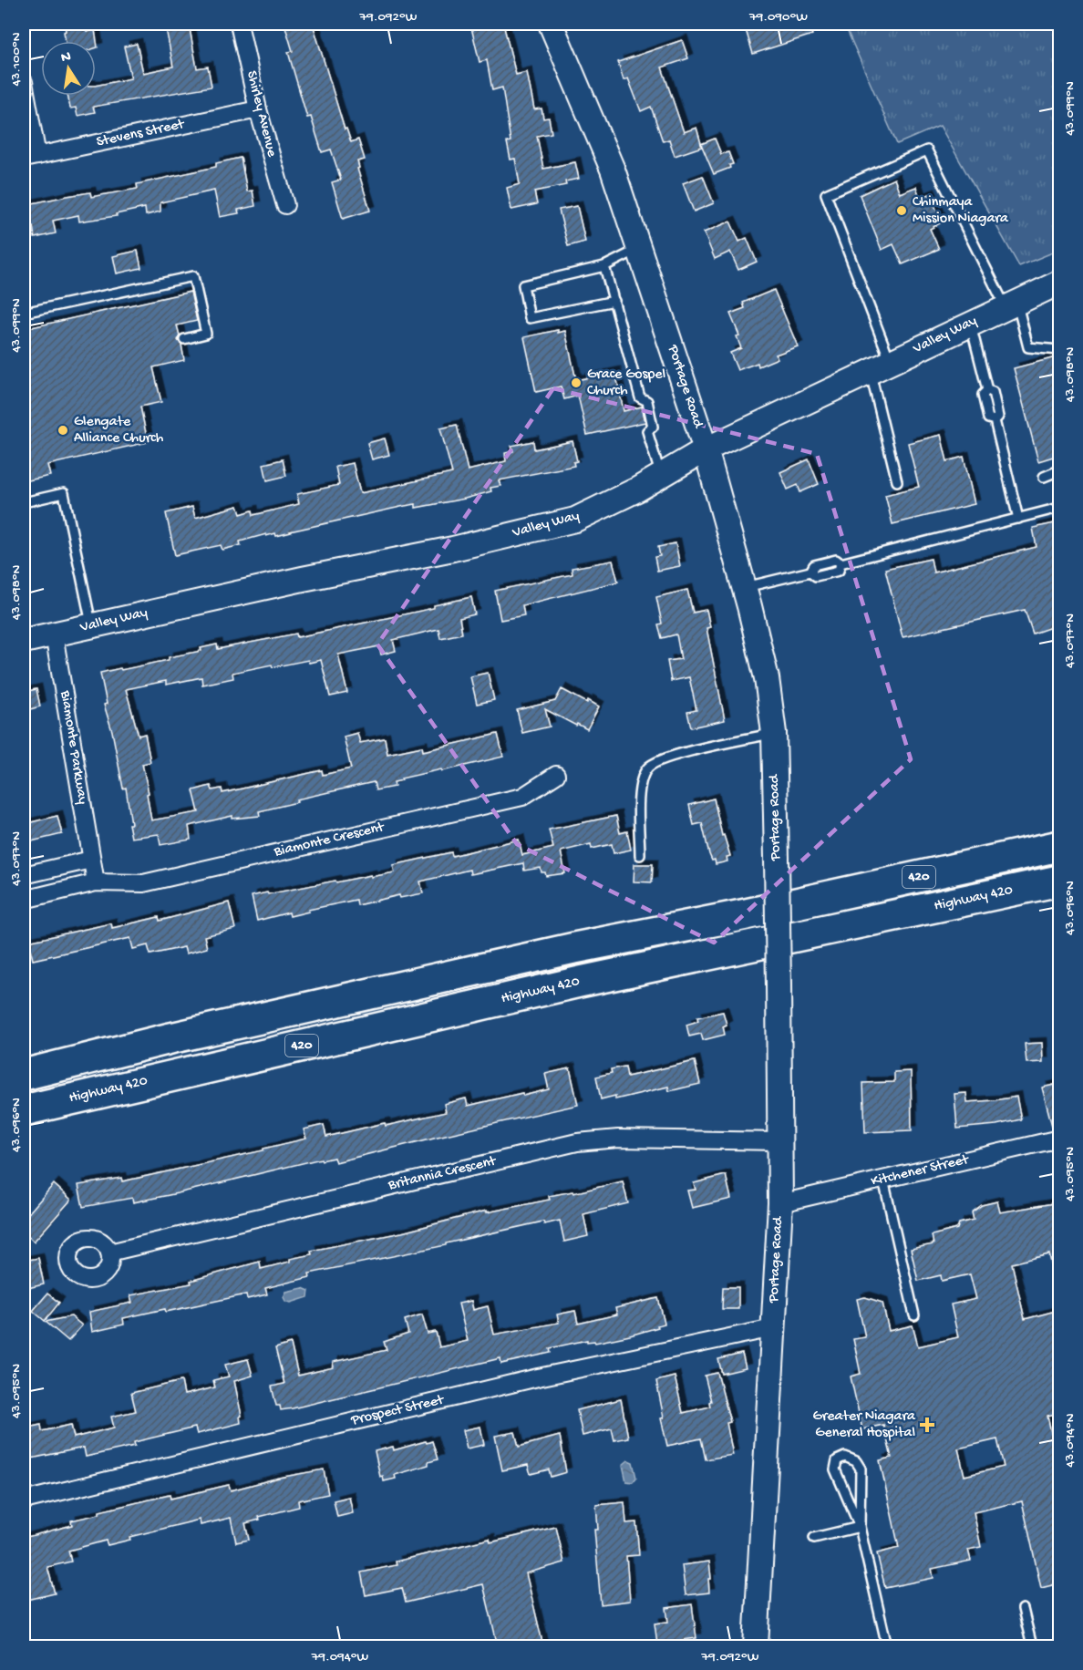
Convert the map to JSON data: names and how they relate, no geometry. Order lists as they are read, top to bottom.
{
  "streets": {
    "highway": ["420", "Highway 420"],
    "street": [
      "Shirley Avenue",
      "Stevens Street",
      "Valley Way",
      "Portage Road",
      "Biamonte Parkway",
      "Biamonte Crescent",
      "Kitchener Street",
      "Britannia Crescent",
      "Prospect Street"
    ]
  },
  "crossings": [
    ["Shirley Avenue", "Stevens Street"],
    ["Valley Way", "Portage Road"],
    ["Valley Way", "Biamonte Parkway"],
    ["Portage Road", "Kitchener Street"],
    ["Portage Road", "Britannia Crescent"],
    ["Portage Road", "Prospect Street"],
    ["Biamonte Parkway", "Biamonte Crescent"]
  ],
  "places": {
    "other": ["Chinmaya Mission Niagara", "Grace Gospel Church", "Glengate Alliance Church"],
    "health": ["Greater Niagara General Hospital"]
  },
  "north": "top",
  "coordinates": [
    "79.092°W",
    "79.090°W",
    "43.100°N",
    "43.099°N",
    "43.098°N",
    "43.097°N",
    "43.096°N",
    "43.095°N",
    "43.094°N",
    "79.094°W"
  ]
}
